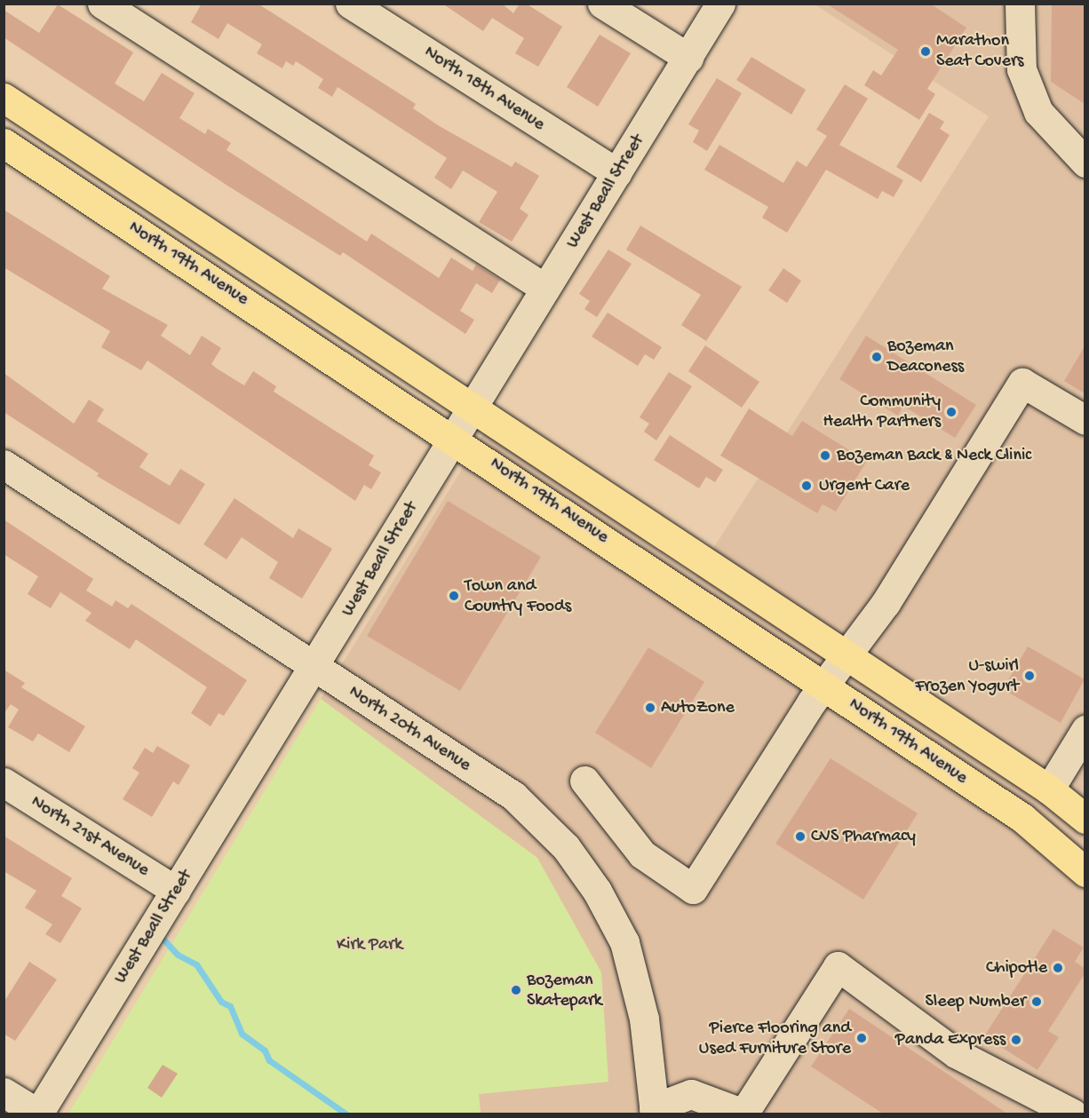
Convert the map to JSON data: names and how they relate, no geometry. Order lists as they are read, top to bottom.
{
  "streets": {
    "main road": ["North 19th Avenue"],
    "street": [
      "North 18th Avenue",
      "West Beall Street",
      "North 20th Avenue",
      "North 21st Avenue"
    ]
  },
  "crossings": [
    ["North 18th Avenue", "West Beall Street"],
    ["West Beall Street", "North 19th Avenue"],
    ["West Beall Street", "North 20th Avenue"],
    ["West Beall Street", "North 21st Avenue"]
  ],
  "parks": ["Kirk Park"],
  "places": [
    "Marathon Seat Covers",
    "Bozeman Deaconess",
    "Community Health Partners",
    "Bozeman Back & Neck Clinic",
    "Urgent Care",
    "Town and Country Foods",
    "U-swirl Frozen Yogurt",
    "AutoZone",
    "CVS Pharmacy",
    "Chipotle",
    "Bozeman Skatepark",
    "Sleep Number",
    "Pierce Flooring and Used Furniture Store",
    "Panda Express"
  ]
}
